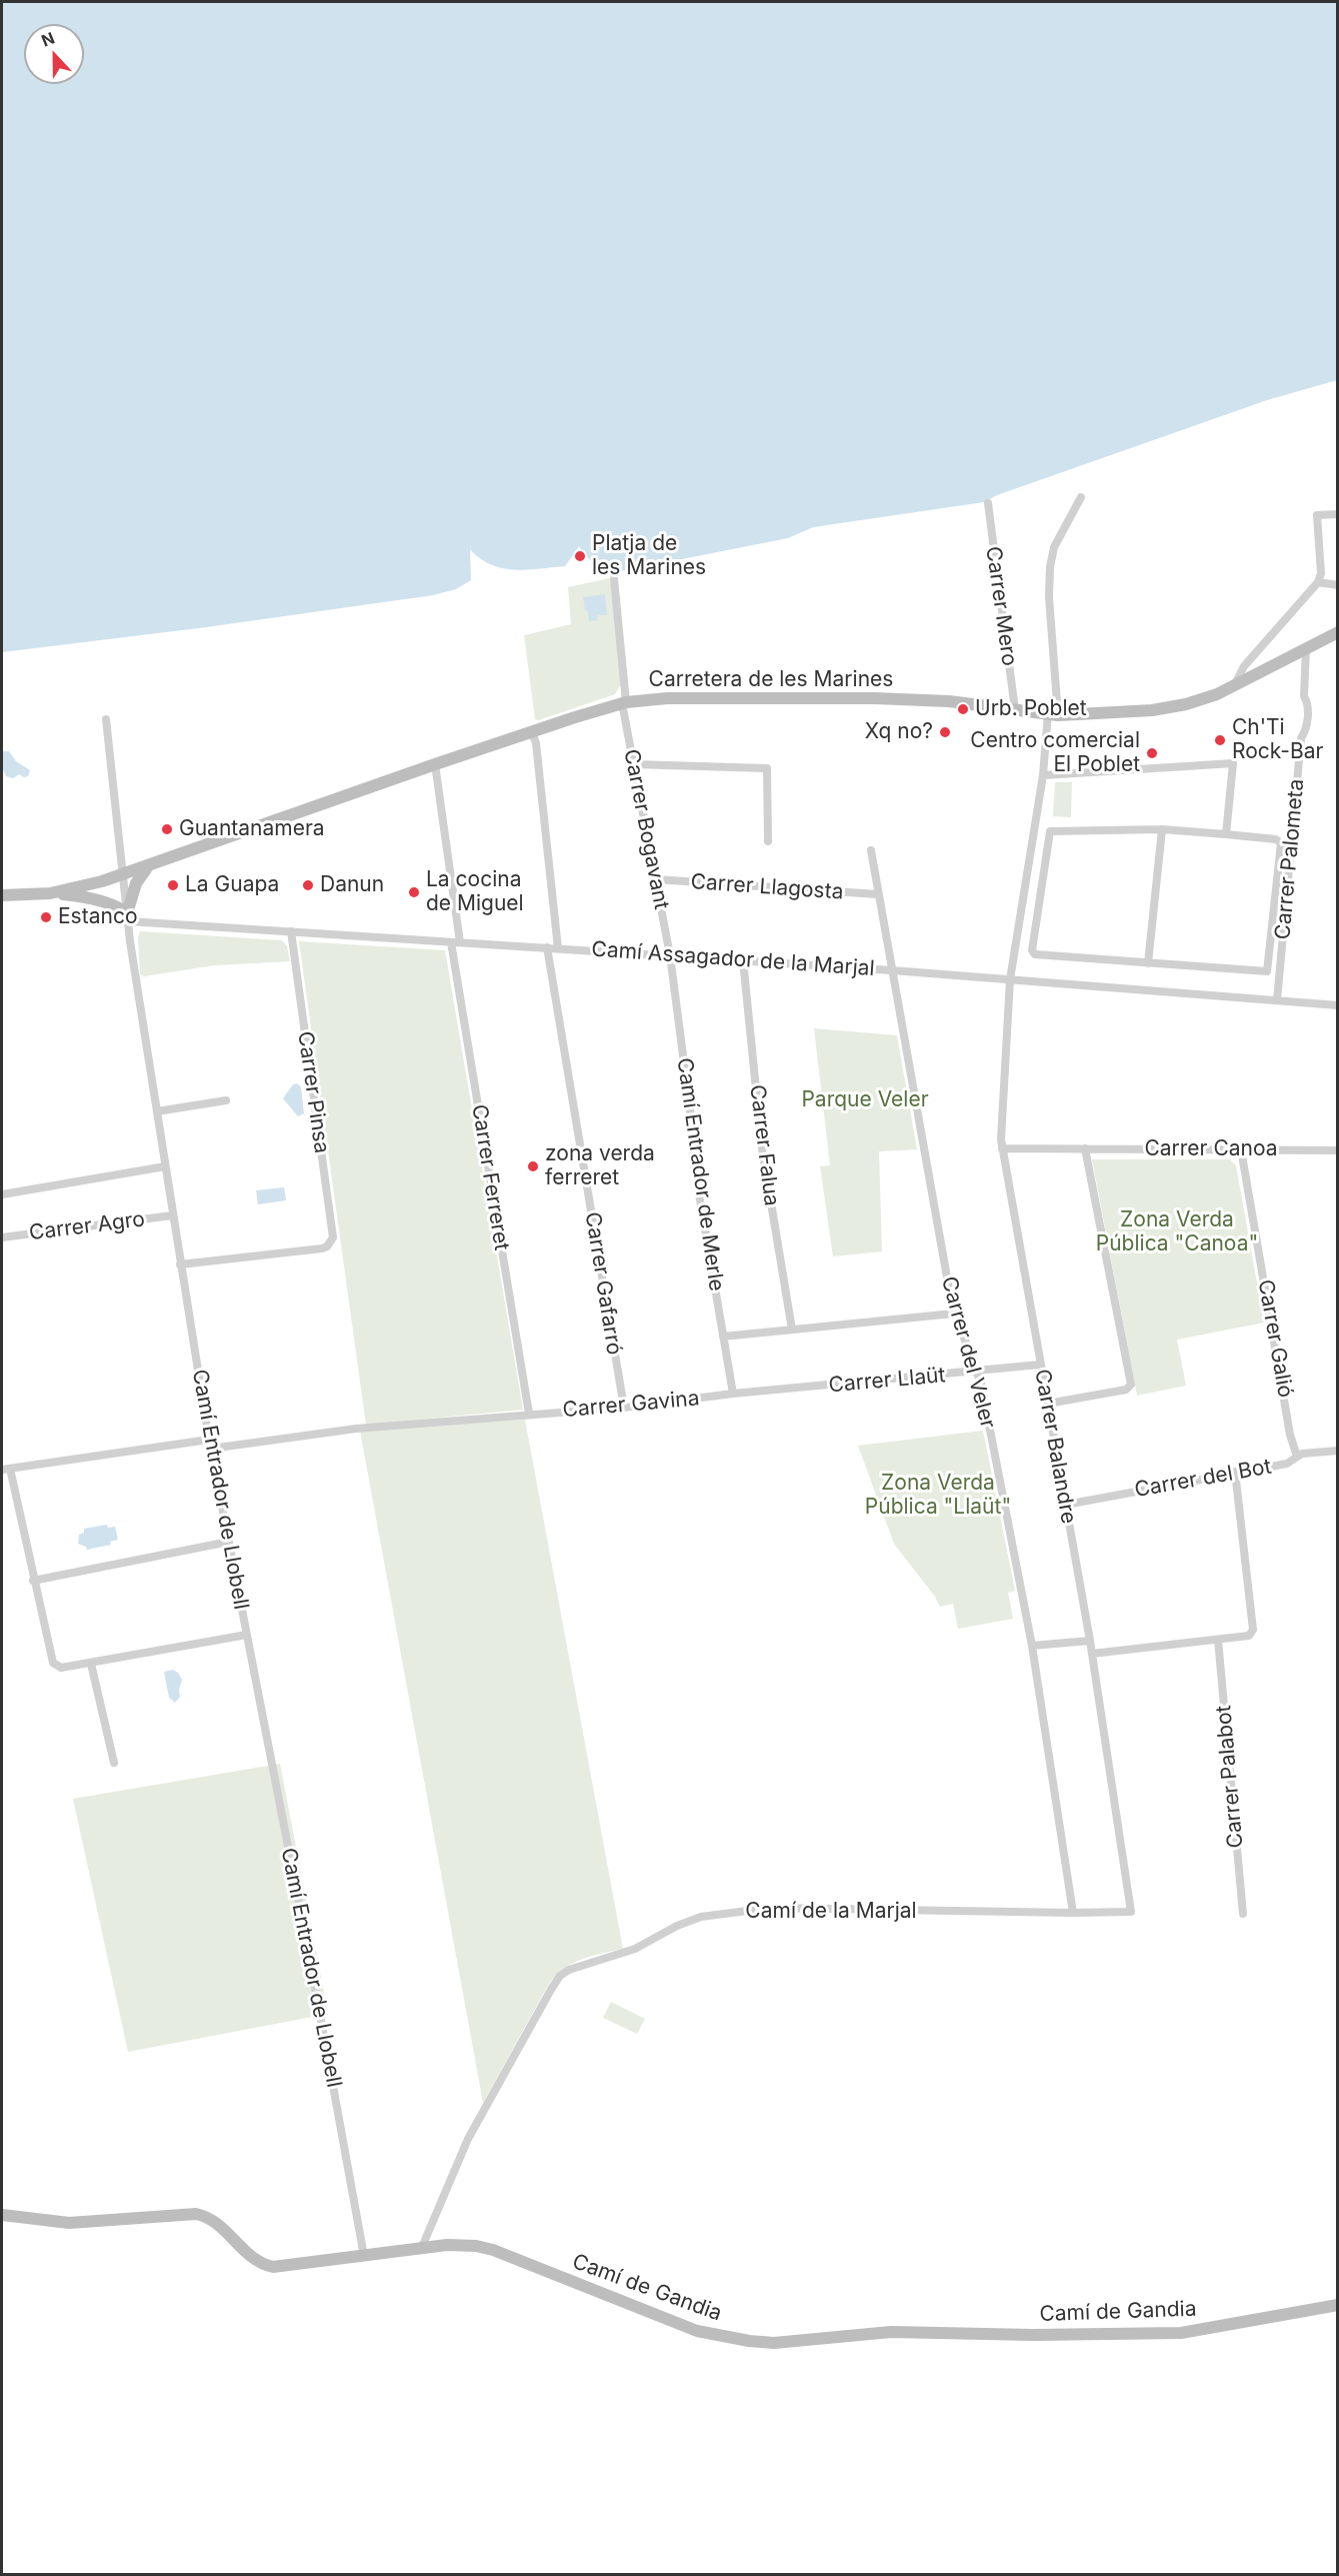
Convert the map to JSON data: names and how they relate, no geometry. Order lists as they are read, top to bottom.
{
  "streets": {
    "main road": ["Carretera de les Marines", "Camí de Gandia"],
    "street": [
      "Carrer Mero",
      "Carrer Bogavant",
      "Carrer Palometa",
      "Carrer Llagosta",
      "Camí Assagador de la Marjal",
      "Carrer Pinsa",
      "Carrer Falua",
      "Carrer Canoa",
      "Camí Entrador de Merle",
      "Carrer Ferreret",
      "Carrer Agro",
      "Carrer Gafarró",
      "Carrer Galió",
      "Carrer del Veler",
      "Carrer Llaüt",
      "Carrer Gavina",
      "Carrer Balandre",
      "Carrer del Bot",
      "Camí Entrador de Llobell",
      "Carrer Palabot",
      "Camí de la Marjal"
    ]
  },
  "crossings": [
    ["Carrer Mero", "Carretera de les Marines"],
    ["Carretera de les Marines", "Carrer Bogavant"],
    ["Carretera de les Marines", "Carrer Palometa"],
    ["Carretera de les Marines", "Carrer Ferreret"],
    ["Carretera de les Marines", "Carrer Balandre"],
    ["Carretera de les Marines", "Camí Entrador de Llobell"],
    ["Carrer Bogavant", "Carrer Llagosta"],
    ["Carrer Bogavant", "Camí Assagador de la Marjal"],
    ["Carrer Bogavant", "Camí Entrador de Merle"],
    ["Carrer Palometa", "Camí Assagador de la Marjal"],
    ["Carrer Llagosta", "Camí Assagador de la Marjal"],
    ["Carrer Llagosta", "Carrer del Veler"],
    ["Camí Assagador de la Marjal", "Carrer Pinsa"],
    ["Camí Assagador de la Marjal", "Carrer Falua"],
    ["Camí Assagador de la Marjal", "Camí Entrador de Merle"],
    ["Camí Assagador de la Marjal", "Carrer Ferreret"],
    ["Camí Assagador de la Marjal", "Carrer Gafarró"],
    ["Camí Assagador de la Marjal", "Carrer del Veler"],
    ["Camí Assagador de la Marjal", "Carrer Balandre"],
    ["Camí Assagador de la Marjal", "Camí Entrador de Llobell"],
    ["Carrer Pinsa", "Camí Entrador de Llobell"],
    ["Carrer Canoa", "Carrer Galió"],
    ["Carrer Canoa", "Carrer Balandre"],
    ["Camí Entrador de Merle", "Carrer Llaüt"],
    ["Camí Entrador de Merle", "Carrer Gavina"],
    ["Carrer Ferreret", "Carrer Gavina"],
    ["Carrer Agro", "Camí Entrador de Llobell"],
    ["Carrer Gafarró", "Carrer Gavina"],
    ["Carrer Galió", "Carrer del Bot"],
    ["Carrer del Veler", "Carrer Llaüt"],
    ["Carrer del Veler", "Camí de la Marjal"],
    ["Carrer Llaüt", "Carrer Gavina"],
    ["Carrer Llaüt", "Carrer Balandre"],
    ["Carrer Gavina", "Camí Entrador de Llobell"],
    ["Carrer Balandre", "Carrer del Bot"],
    ["Carrer Balandre", "Camí de la Marjal"],
    ["Camí Entrador de Llobell", "Camí de Gandia"],
    ["Camí de la Marjal", "Camí de Gandia"]
  ],
  "parks": ["Parque Veler", "Zona Verda Pública \"Canoa\"", "Zona Verda Pública \"Llaüt\""],
  "places": [
    "Platja de les Marines",
    "Urb. Poblet",
    "Xq no?",
    "Ch'Ti Rock-Bar",
    "Centro comercial El Poblet",
    "Guantanamera",
    "La Guapa",
    "Danun",
    "La cocina de Miguel",
    "Estanco",
    "zona verda ferreret"
  ],
  "north": "top"
}
